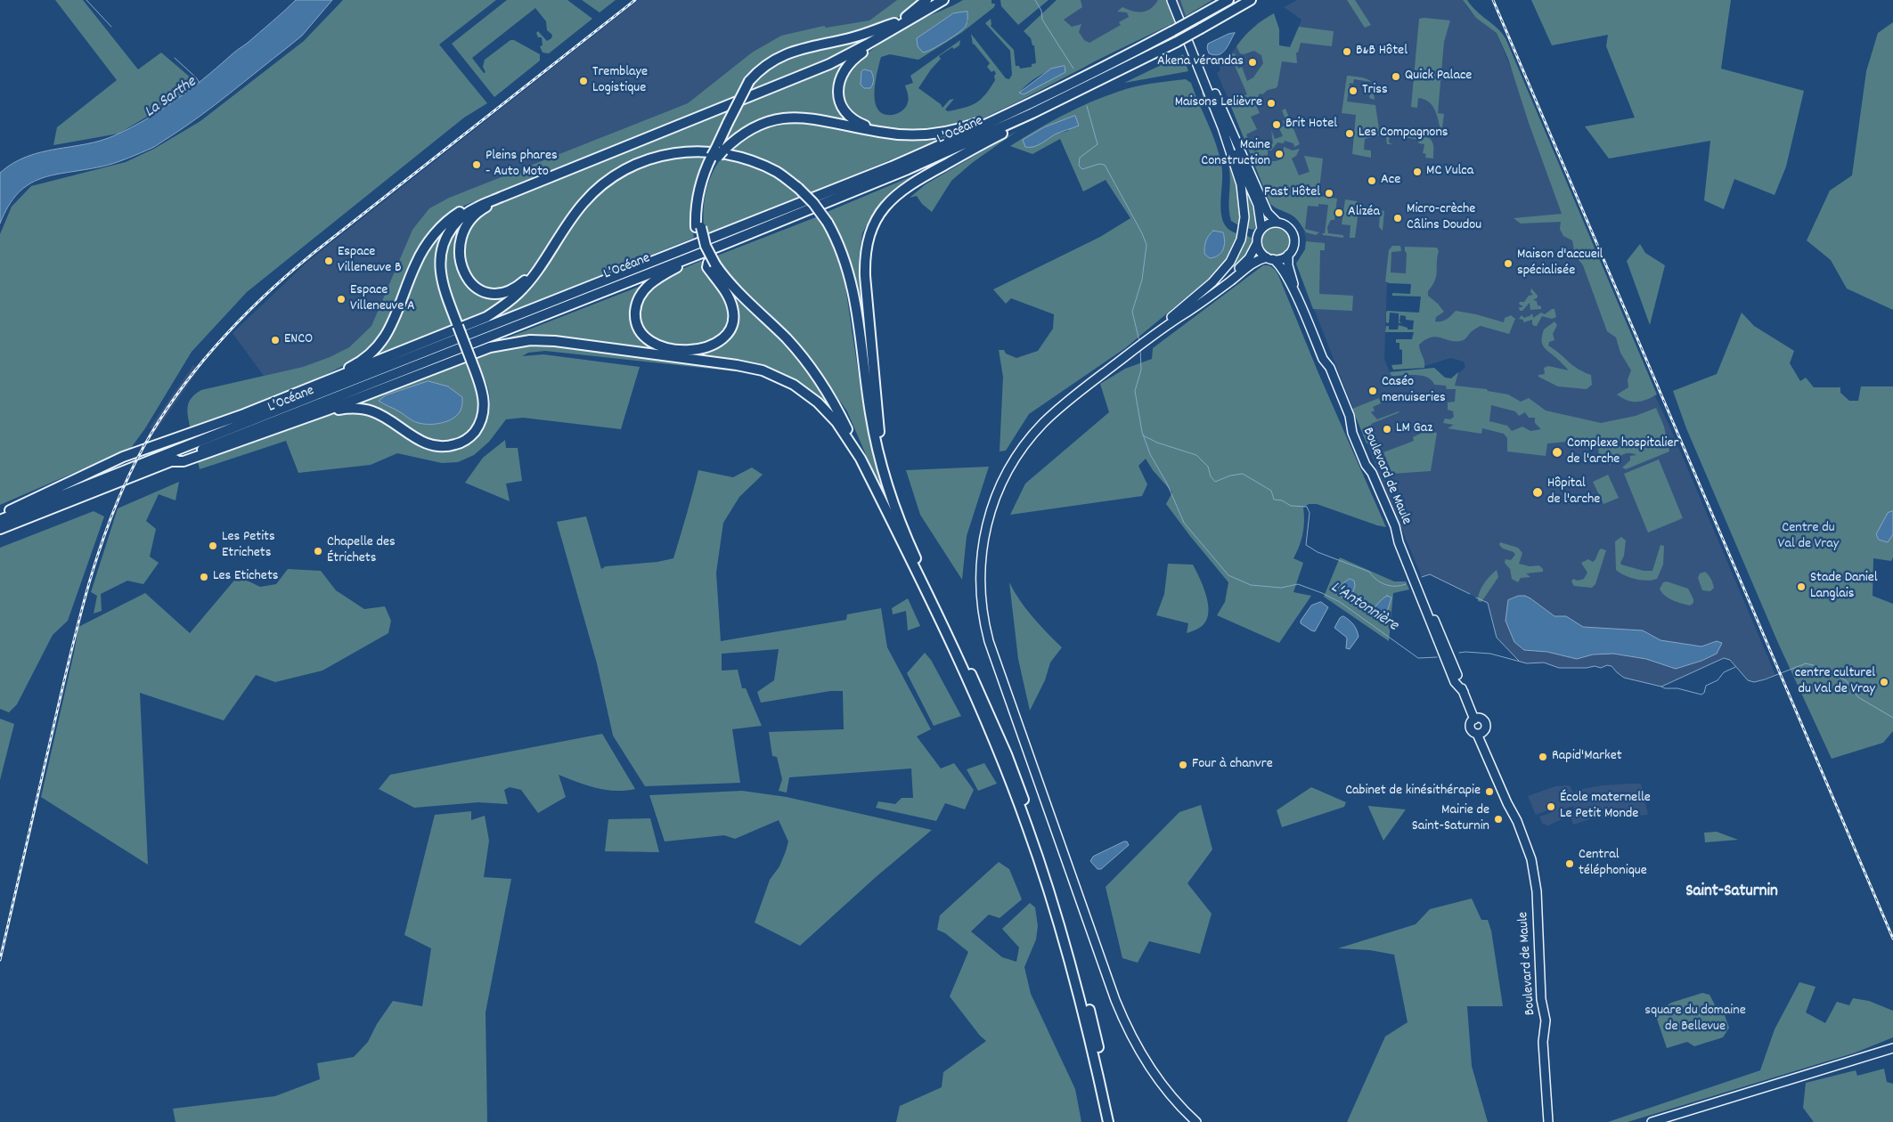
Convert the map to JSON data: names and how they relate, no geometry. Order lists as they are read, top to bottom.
{
  "streets": {
    "highway": ["L’Océane"],
    "main road": ["Boulevard de Maule"]
  },
  "districts": ["Saint-Saturnin"],
  "water": ["La Sarthe", "L'Antonnière"],
  "parks": ["Centre du Val de Vray", "square du domaine de Bellevue"],
  "places": [
    "B&B Hôtel",
    "Akena vérandas",
    "Quick Palace",
    "Tremblaye Logistique",
    "Triss",
    "Maisons Lelièvre",
    "Brit Hotel",
    "Les Compagnons",
    "Maine Construction",
    "Pleins phares - Auto Moto",
    "MC Vulca",
    "Ace",
    "Fast Hôtel",
    "Alizéa",
    "Micro-crèche Câlins Doudou",
    "Espace Villeneuve B",
    "Maison d'accueil spécialisée",
    "Espace Villeneuve A",
    "ENCO",
    "Caséo menuiseries",
    "LM Gaz",
    "Complexe hospitalier de l'arche",
    "Hôpital de l'arche",
    "Les Petits Etrichets",
    "Chapelle des Étrichets",
    "Les Etichets",
    "Stade Daniel Langlais",
    "centre culturel du Val de Vray",
    "Rapid'Market",
    "Four à chanvre",
    "Cabinet de kinésithérapie",
    "École maternelle Le Petit Monde",
    "Mairie de Saint-Saturnin",
    "Central téléphonique"
  ]
}
